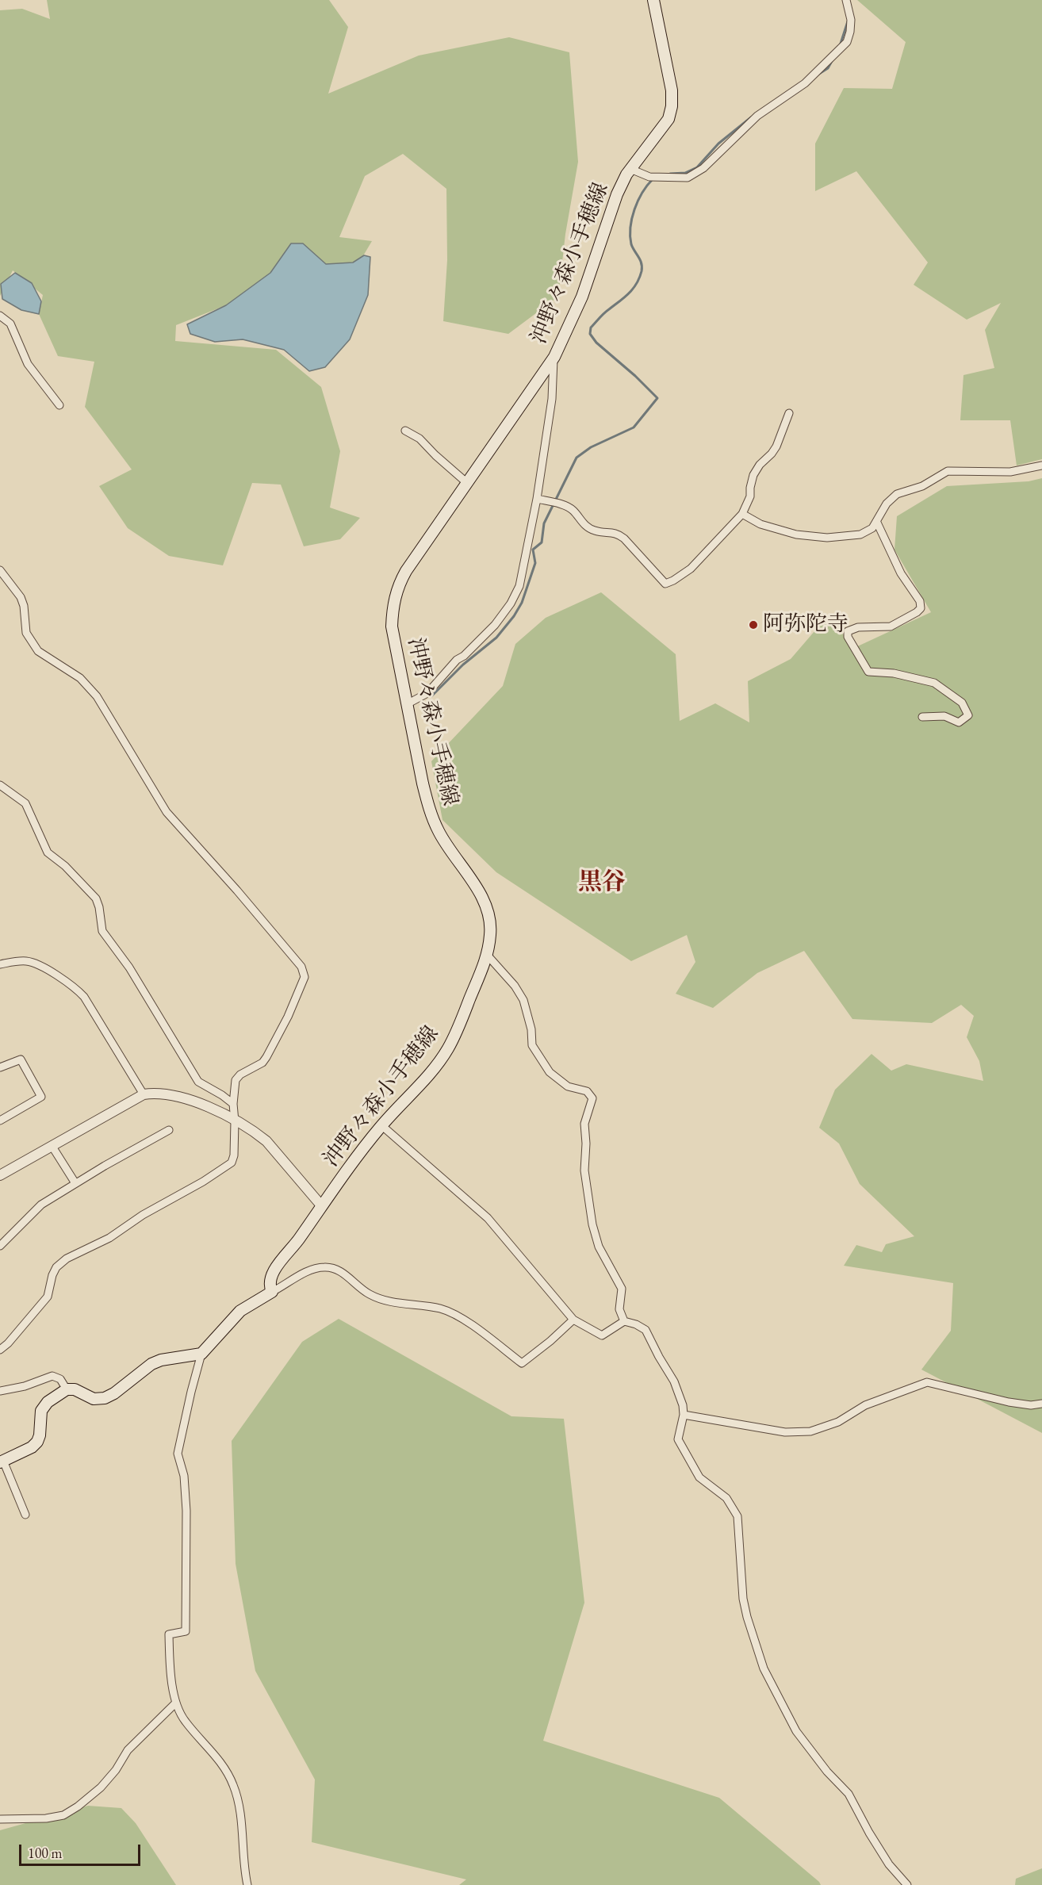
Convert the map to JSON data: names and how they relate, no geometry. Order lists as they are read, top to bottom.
{
  "streets": {
    "main road": ["沖野々森小手穂線"]
  },
  "districts": ["黒谷"],
  "places": ["阿弥陀寺"],
  "scale_bar": "100 m"
}
